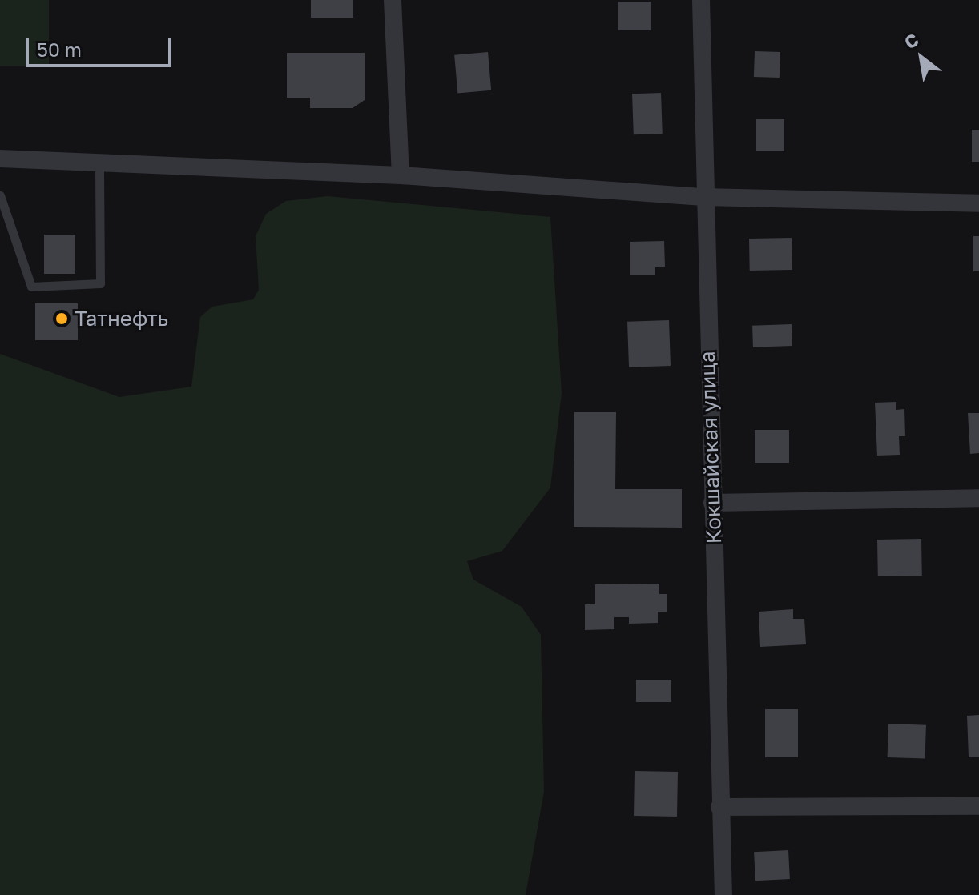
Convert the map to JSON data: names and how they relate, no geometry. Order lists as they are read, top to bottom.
{
  "streets": {
    "street": ["Кокшайская улица"]
  },
  "places": ["Татнефть"],
  "scale_bar": "50 m",
  "north": "top left"
}
